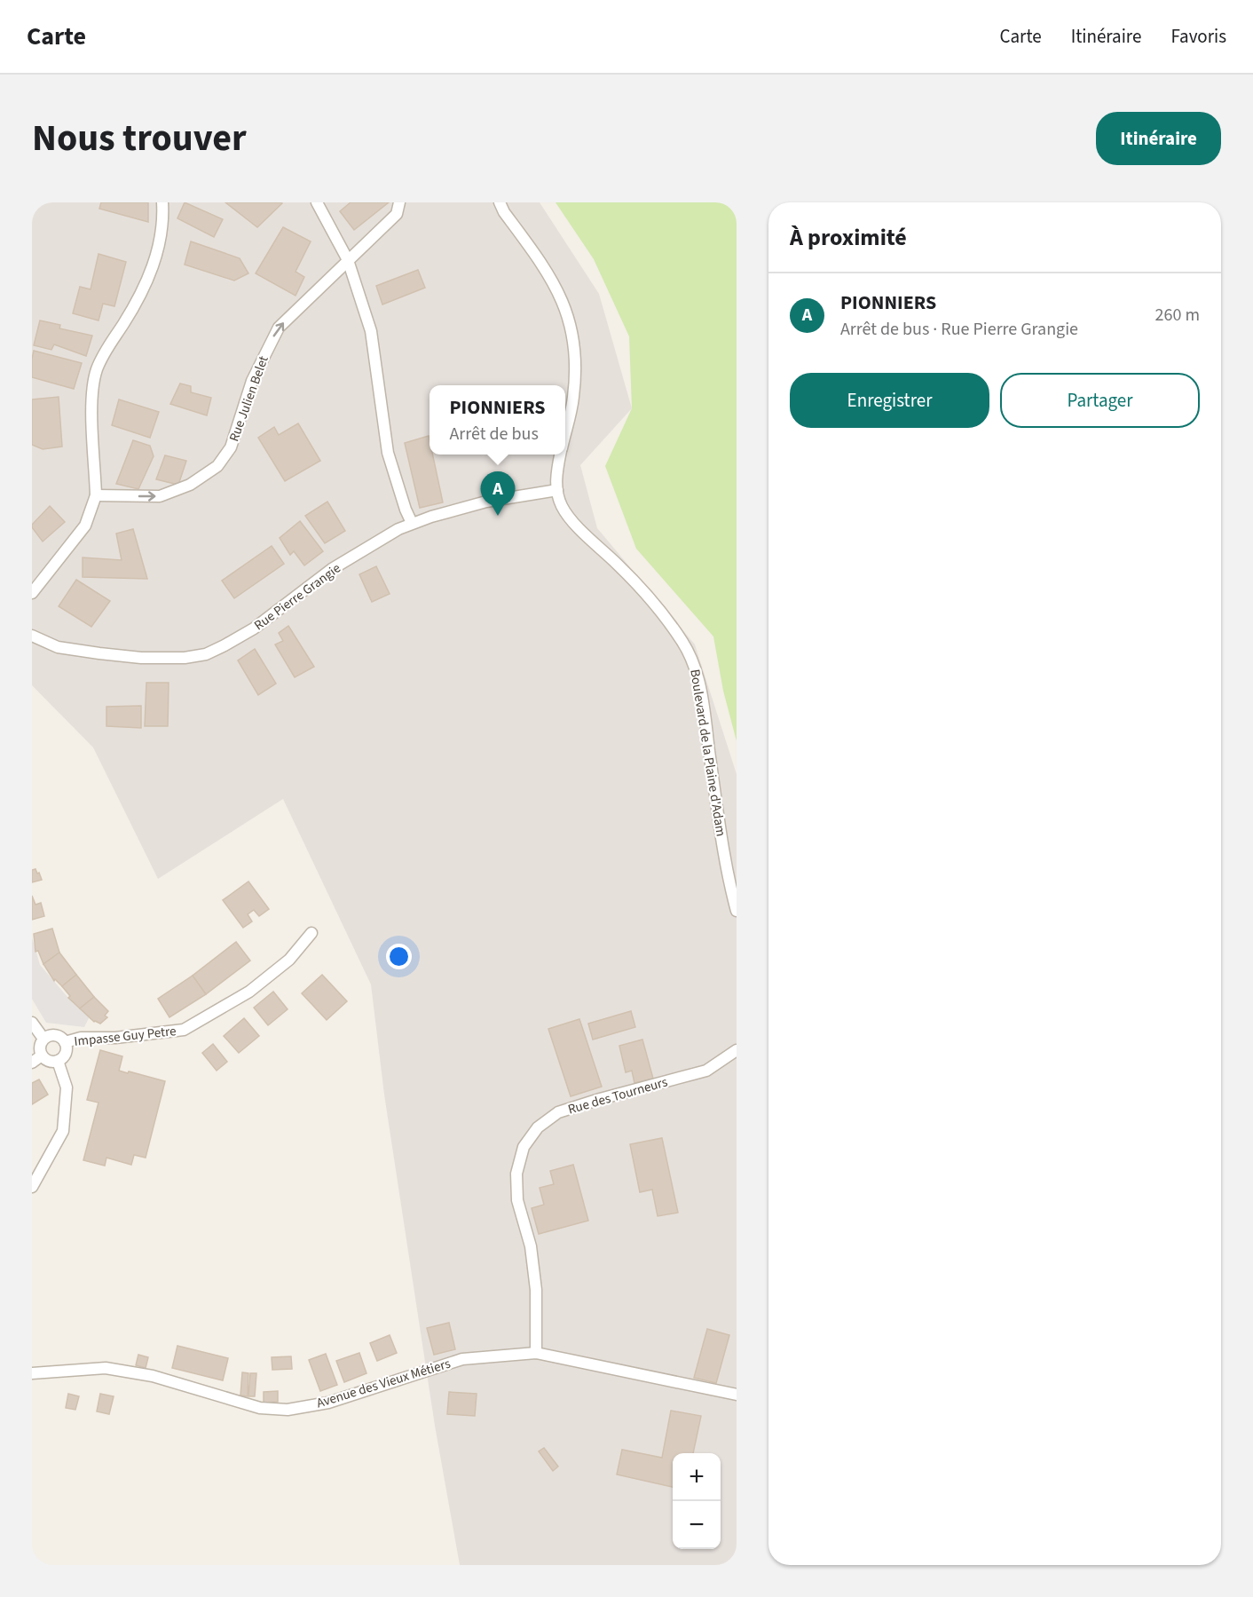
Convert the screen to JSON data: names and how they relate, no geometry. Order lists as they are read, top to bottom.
{
  "streets": {
    "street": [
      "Rue Julien Belet",
      "Rue Pierre Grangie",
      "Boulevard de la Plaine d'Adam",
      "Impasse Guy Petre",
      "Rue des Tourneurs",
      "Avenue des Vieux Métiers"
    ]
  },
  "crossings": [
    ["Rue Pierre Grangie", "Boulevard de la Plaine d'Adam"],
    ["Rue des Tourneurs", "Avenue des Vieux Métiers"]
  ],
  "one_way": ["Rue Julien Belet"],
  "page": {
    "header": "Carte",
    "nav": ["Carte", "Itinéraire", "Favoris"],
    "title": "Nous trouver",
    "buttons": [
      "Itinéraire",
      ["Enregistrer", "Partager"]
    ],
    "heading": "À proximité",
    "list": [
      {
        "mark": "A",
        "name": "PIONNIERS",
        "note": "Arrêt de bus · Rue Pierre Grangie",
        "value": "260 m"
      }
    ],
    "popup": ["PIONNIERS", "Arrêt de bus"],
    "pins": "A",
    "map_buttons": ["+", "−"]
  }
}
